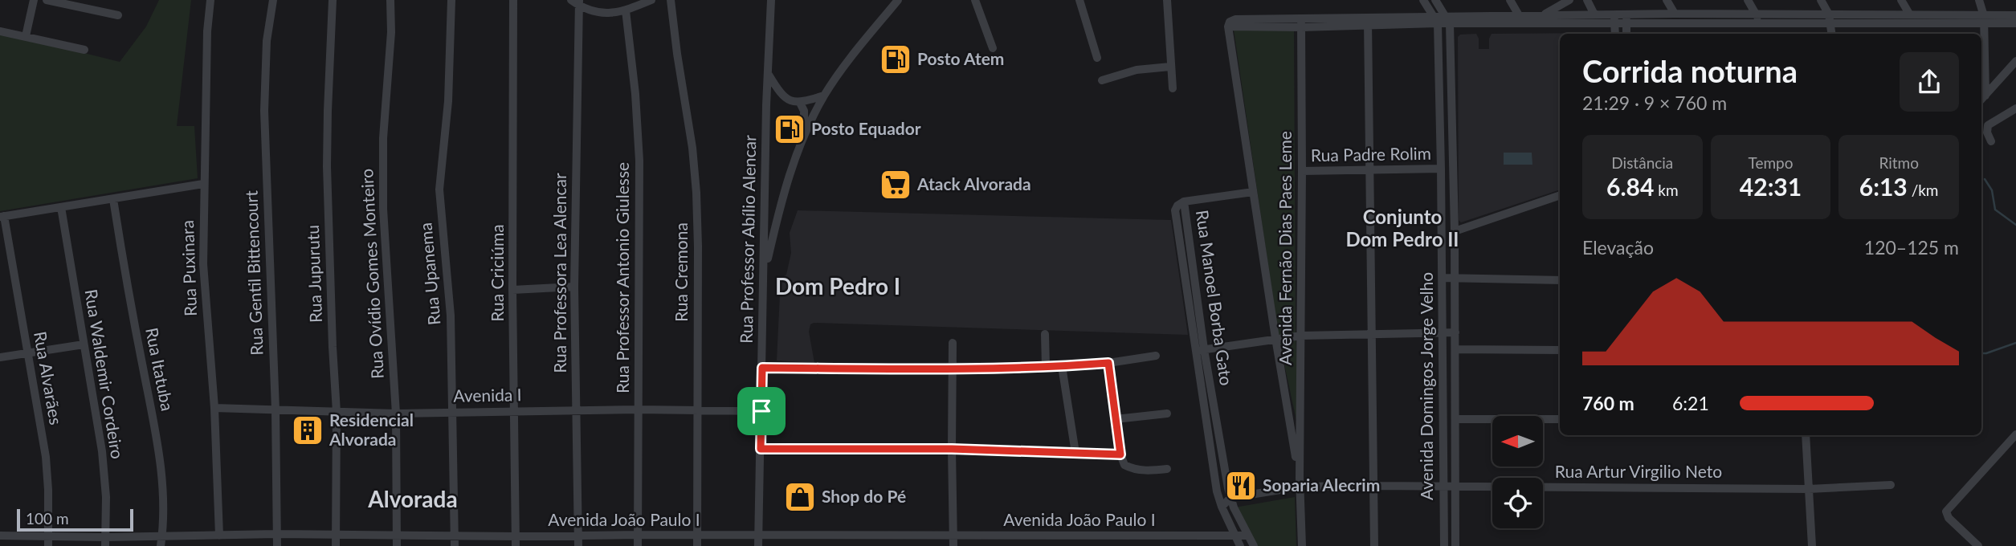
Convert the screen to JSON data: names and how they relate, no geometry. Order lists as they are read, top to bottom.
{
  "streets": {
    "street": [
      "Rua Padre Rolim",
      "Rua Professor Abílio Alencar",
      "Avenida Fernão Dias Paes Leme",
      "Rua Puxinara",
      "Rua Cremona",
      "Rua Gentil Bittencourt",
      "Rua Criciúma",
      "Rua Professora Lea Alencar",
      "Rua Jupurutu",
      "Rua Ovídio Gomes Monteiro",
      "Rua Upanema",
      "Rua Professor Antonio Giulesse",
      "Rua Manoel Borba Gato",
      "Rua Itatuba",
      "Rua Waldemir Cordeiro",
      "Rua Alvarães",
      "Avenida Domingos Jorge Velho",
      "Avenida I",
      "Rua Artur Virgilio Neto",
      "Avenida João Paulo I"
    ]
  },
  "crossings": [
    ["Rua Padre Rolim", "Avenida Fernão Dias Paes Leme"],
    ["Rua Padre Rolim", "Avenida Domingos Jorge Velho"],
    ["Rua Professor Abílio Alencar", "Avenida I"],
    ["Rua Professor Abílio Alencar", "Avenida João Paulo I"],
    ["Avenida Fernão Dias Paes Leme", "Rua Artur Virgilio Neto"],
    ["Rua Puxinara", "Avenida I"],
    ["Rua Puxinara", "Avenida João Paulo I"],
    ["Rua Cremona", "Avenida I"],
    ["Rua Cremona", "Avenida João Paulo I"],
    ["Rua Gentil Bittencourt", "Avenida I"],
    ["Rua Gentil Bittencourt", "Avenida João Paulo I"],
    ["Rua Criciúma", "Avenida I"],
    ["Rua Criciúma", "Avenida João Paulo I"],
    ["Rua Professora Lea Alencar", "Avenida I"],
    ["Rua Professora Lea Alencar", "Avenida João Paulo I"],
    ["Rua Jupurutu", "Avenida I"],
    ["Rua Jupurutu", "Avenida João Paulo I"],
    ["Rua Ovídio Gomes Monteiro", "Avenida I"],
    ["Rua Ovídio Gomes Monteiro", "Avenida João Paulo I"],
    ["Rua Upanema", "Avenida I"],
    ["Rua Upanema", "Avenida João Paulo I"],
    ["Rua Professor Antonio Giulesse", "Avenida I"],
    ["Rua Professor Antonio Giulesse", "Avenida João Paulo I"],
    ["Rua Manoel Borba Gato", "Rua Artur Virgilio Neto"],
    ["Rua Manoel Borba Gato", "Avenida João Paulo I"],
    ["Rua Itatuba", "Avenida João Paulo I"],
    ["Rua Waldemir Cordeiro", "Avenida João Paulo I"],
    ["Rua Alvarães", "Avenida João Paulo I"],
    ["Avenida Domingos Jorge Velho", "Rua Artur Virgilio Neto"]
  ],
  "districts": ["Conjunto Dom Pedro II", "Dom Pedro I", "Alvorada"],
  "places": {
    "fuel station": ["Posto Atem", "Posto Equador"],
    "supermarket": ["Atack Alvorada"],
    "building": ["Residencial Alvorada"],
    "restaurant": ["Soparia Alecrim"],
    "shop": ["Shop do Pé"]
  },
  "scale_bar": "100 m",
  "north": "left",
  "page": {
    "heading": ["Corrida noturna", "21:29 · 9 × 760 m"],
    "stats": [
      ["Distância", "6.84 km"],
      ["Tempo", "42:31"],
      ["Ritmo", "6:13 /km"]
    ],
    "chart": ["Elevação", "120–125 m"],
    "list": [
      {
        "name": "760 m",
        "note": "6:21"
      }
    ],
    "scale": "100 m"
  }
}
